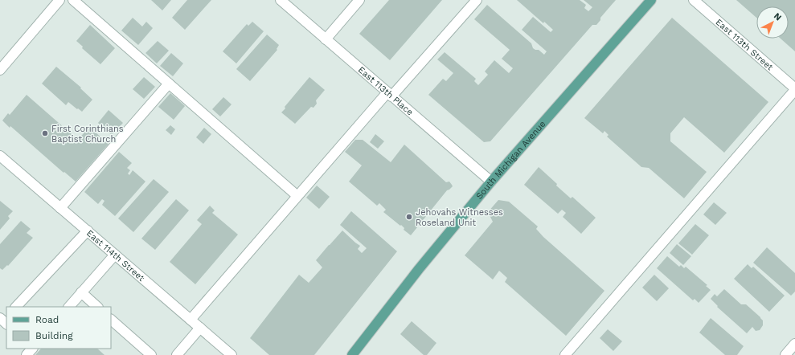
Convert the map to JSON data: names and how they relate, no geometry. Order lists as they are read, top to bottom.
{
  "streets": {
    "main road": ["South Michigan Avenue"],
    "street": ["East 113th Street", "East 113th Place", "East 114th Street"]
  },
  "crossings": [
    ["East 113th Place", "South Michigan Avenue"]
  ],
  "places": ["First Corinthians Baptist Church", "Jehovahs Witnesses Roseland Unit"],
  "legend": ["Road", "Building"],
  "north": "top right"
}
